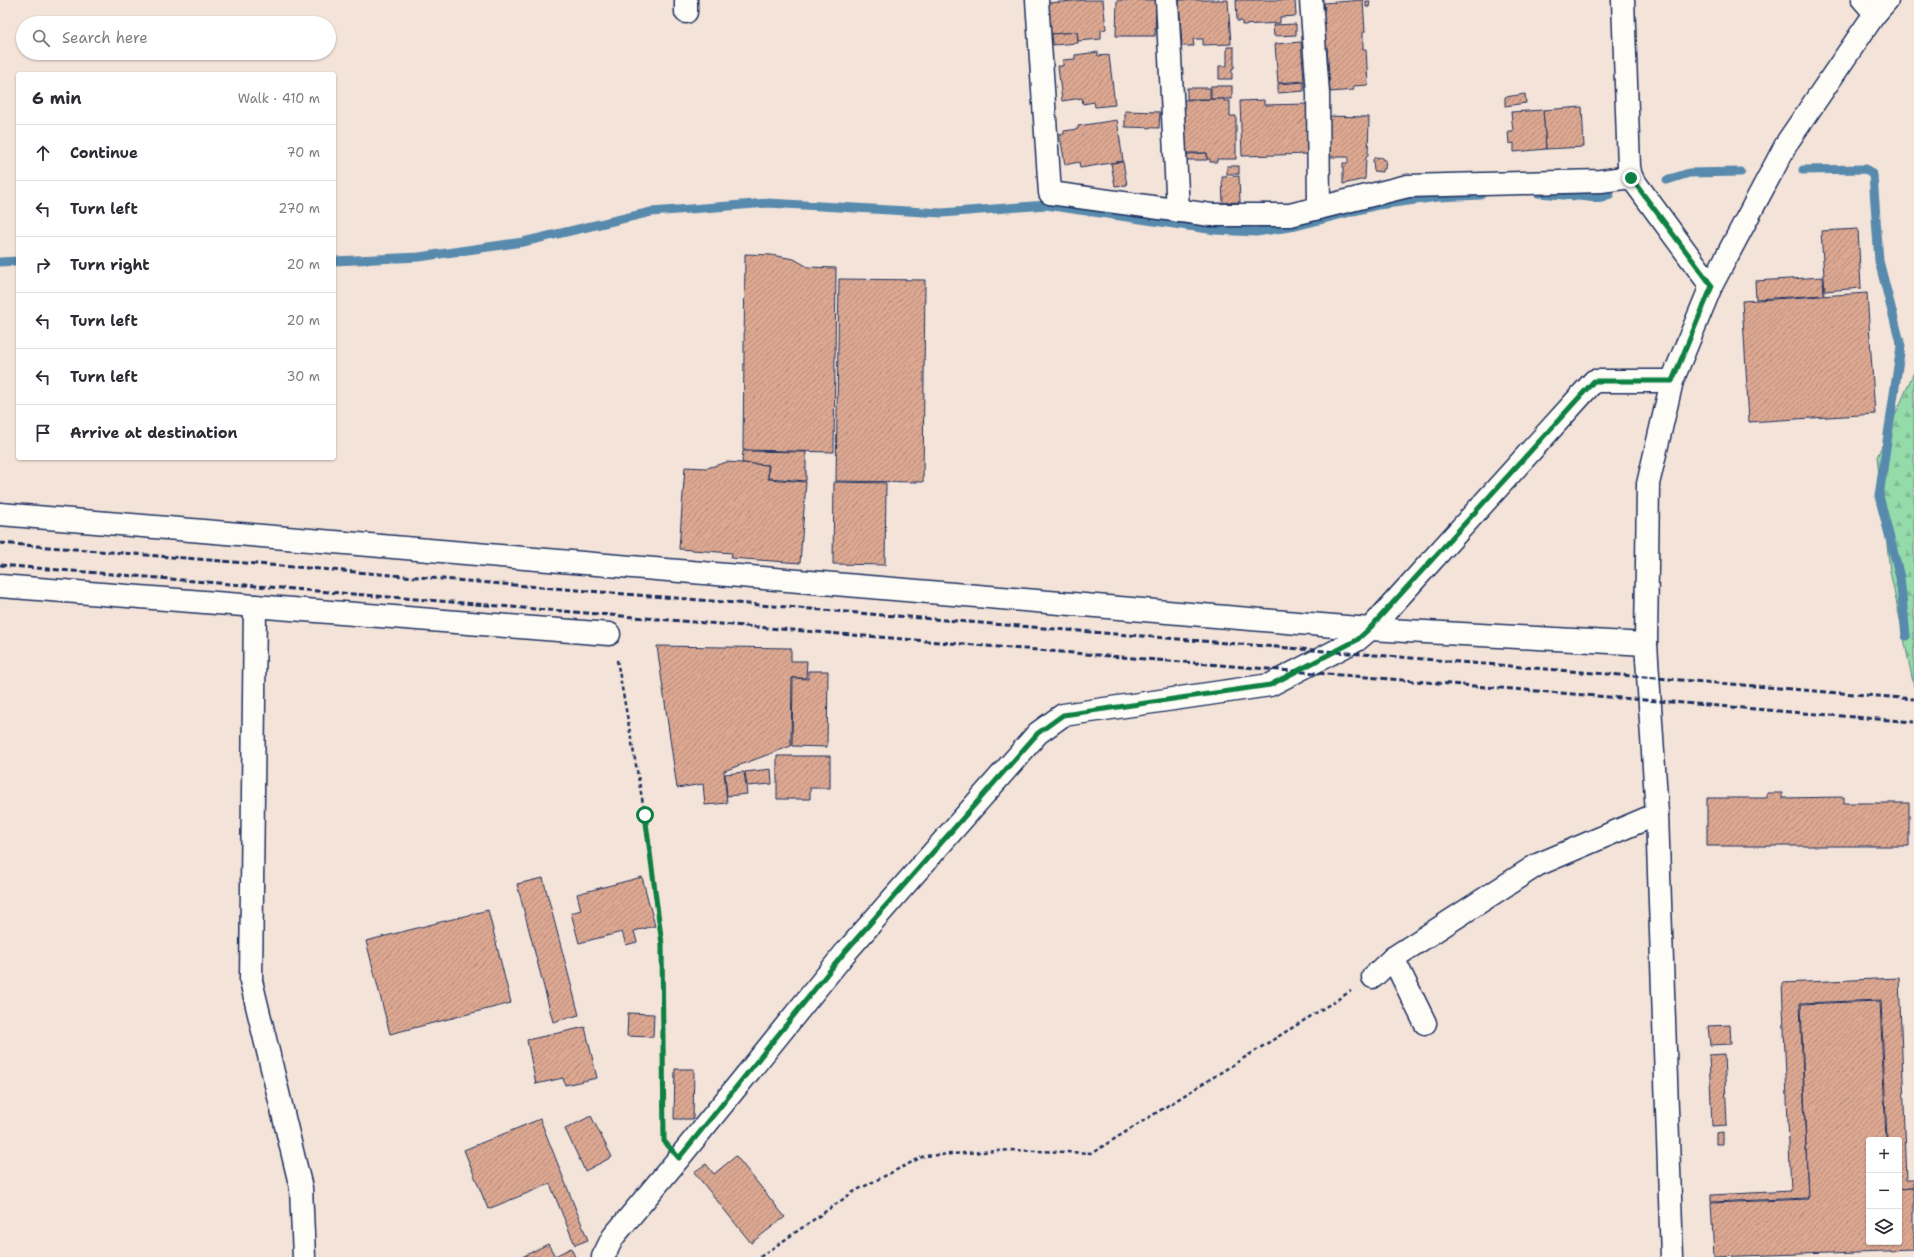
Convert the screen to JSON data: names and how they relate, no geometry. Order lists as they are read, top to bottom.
{
  "page": {
    "search": "Search here",
    "heading": ["6 min", "Walk · 410 m"],
    "list": [
      ["Continue", "70 m"],
      ["Turn left", "270 m"],
      ["Turn right", "20 m"],
      ["Turn left", "20 m"],
      ["Turn left", "30 m"],
      "Arrive at destination"
    ],
    "map_buttons": ["+", "−"]
  }
}
